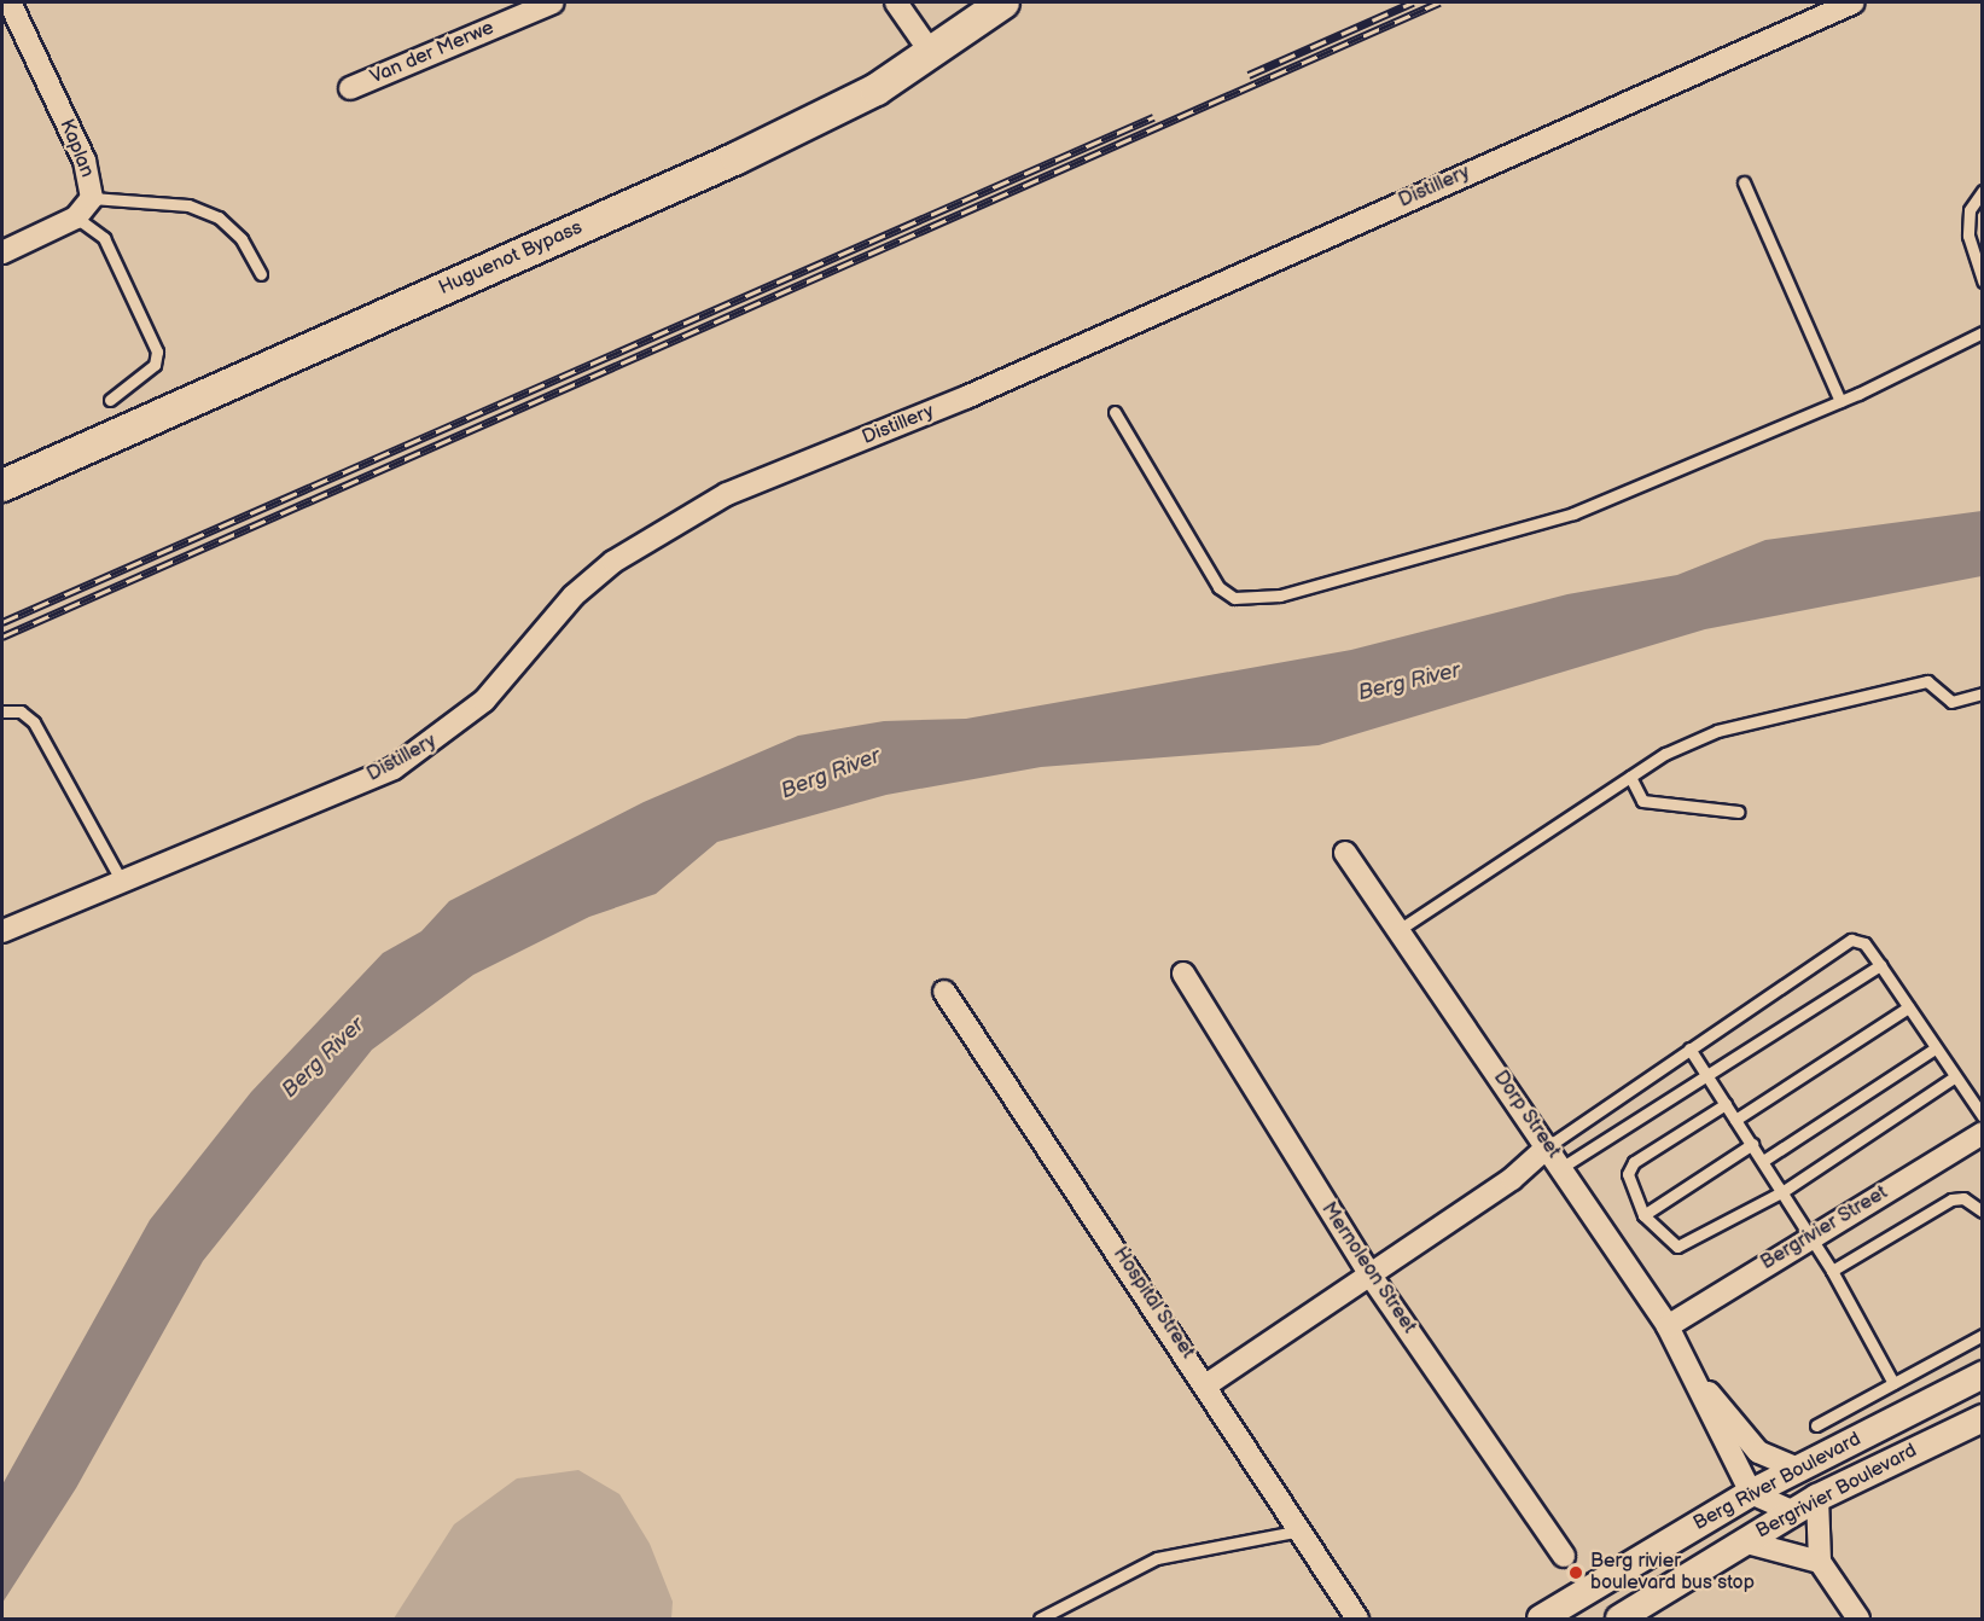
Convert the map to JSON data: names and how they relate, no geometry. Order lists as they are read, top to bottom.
{
  "streets": {
    "main road": ["Huguenot Bypass"],
    "street": [
      "Van der Merwe",
      "Kaplan",
      "Distillery",
      "Dorp Street",
      "Bergrivier Street",
      "Mernoleon Street",
      "Hospital Street",
      "Berg River Boulevard",
      "Bergrivier Boulevard"
    ]
  },
  "crossings": [
    ["Dorp Street", "Bergrivier Street"],
    ["Dorp Street", "Berg River Boulevard"]
  ],
  "water": ["Berg River"],
  "places": ["Berg rivier boulevard bus stop"]
}
